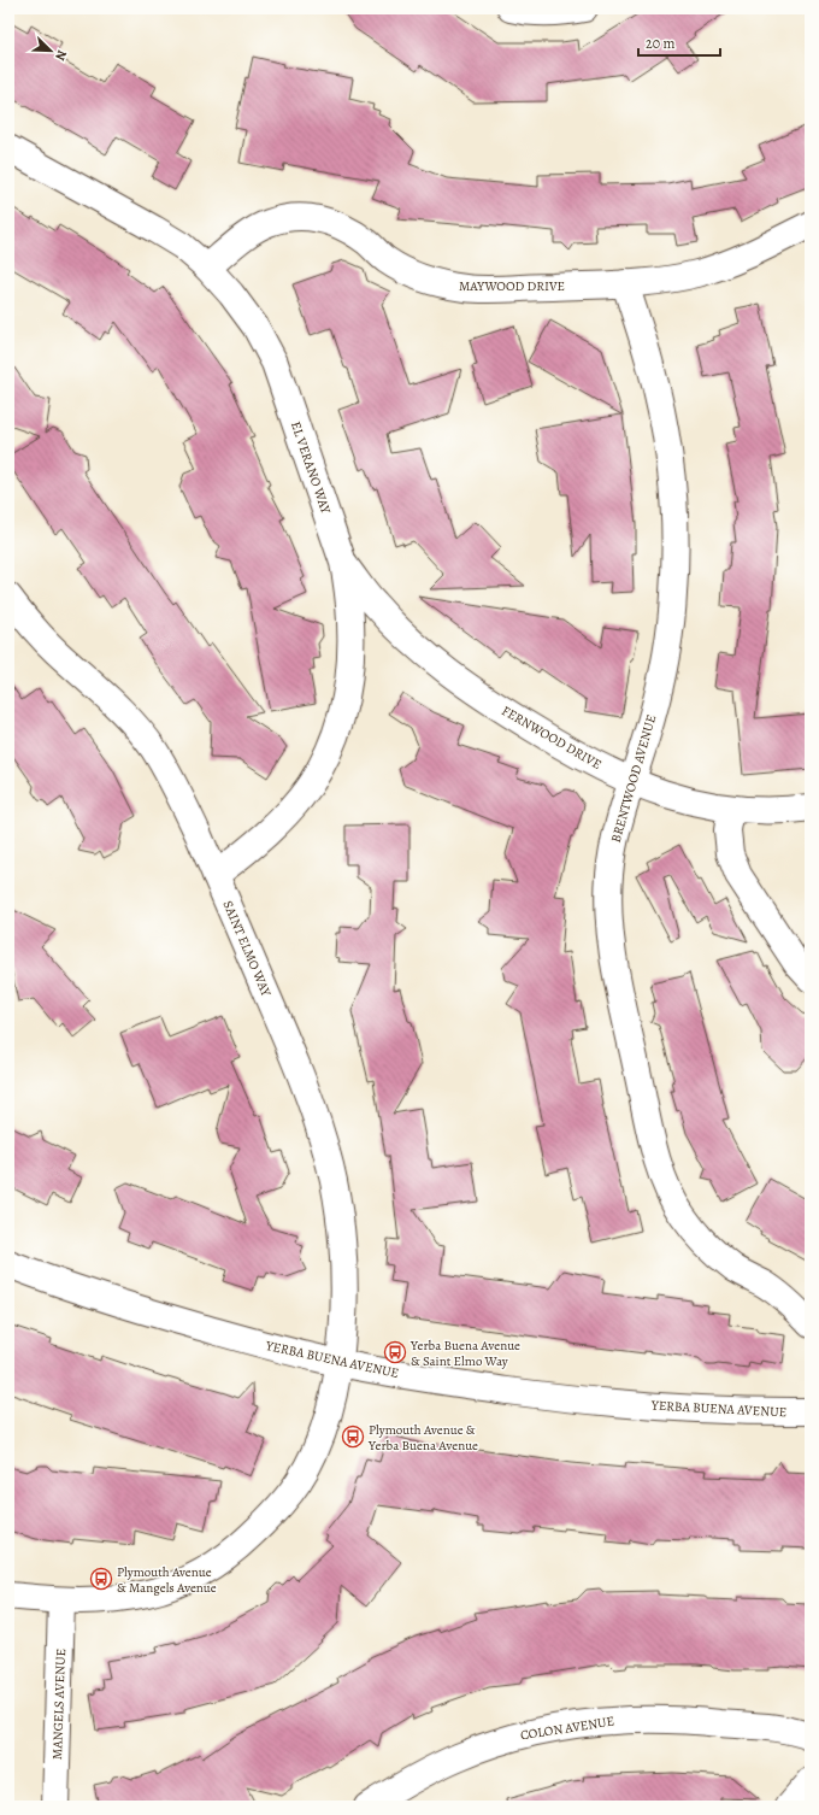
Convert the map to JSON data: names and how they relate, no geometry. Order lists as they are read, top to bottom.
{
  "streets": {
    "street": [
      "MAYWOOD DRIVE",
      "EL VERANO WAY",
      "FERNWOOD DRIVE",
      "BRENTWOOD AVENUE",
      "SAINT ELMO WAY",
      "YERBA BUENA AVENUE",
      "MANGELS AVENUE",
      "COLON AVENUE"
    ]
  },
  "crossings": [
    ["MAYWOOD DRIVE", "EL VERANO WAY"],
    ["MAYWOOD DRIVE", "BRENTWOOD AVENUE"],
    ["EL VERANO WAY", "FERNWOOD DRIVE"],
    ["EL VERANO WAY", "SAINT ELMO WAY"],
    ["FERNWOOD DRIVE", "BRENTWOOD AVENUE"],
    ["SAINT ELMO WAY", "YERBA BUENA AVENUE"],
    ["SAINT ELMO WAY", "MANGELS AVENUE"]
  ],
  "places": {
    "bus stop": ["Yerba Buena Avenue & Saint Elmo Way", "Plymouth Avenue & Yerba Buena Avenue", "Plymouth Avenue & Mangels Avenue"]
  },
  "scale_bar": "20 m",
  "north": "bottom right"
}
